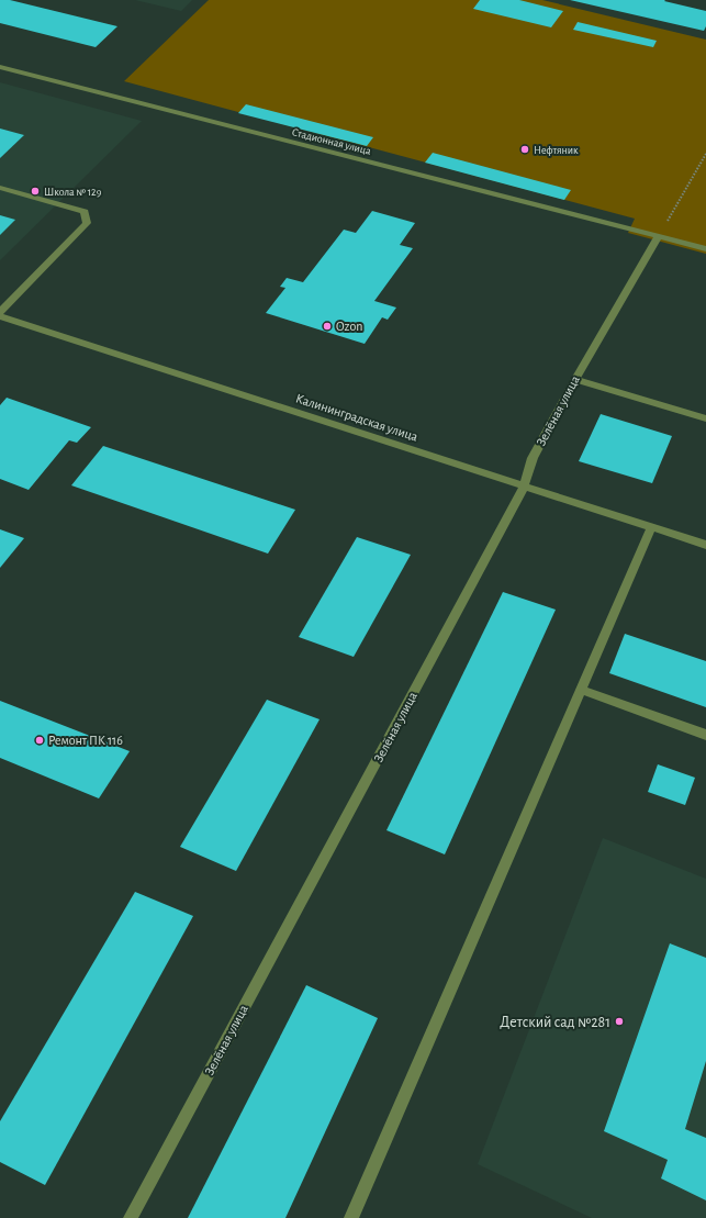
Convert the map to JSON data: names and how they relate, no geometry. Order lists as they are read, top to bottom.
{
  "streets": {
    "street": ["Стадионная улица", "Зелёная улица", "Калининградская улица"]
  },
  "crossings": [
    ["Стадионная улица", "Зелёная улица"],
    ["Зелёная улица", "Калининградская улица"]
  ],
  "places": [
    "Нефтяник",
    "Школа № 129",
    "Ozon",
    "Ремонт ПК 116",
    "Детский сад №281"
  ]
}
